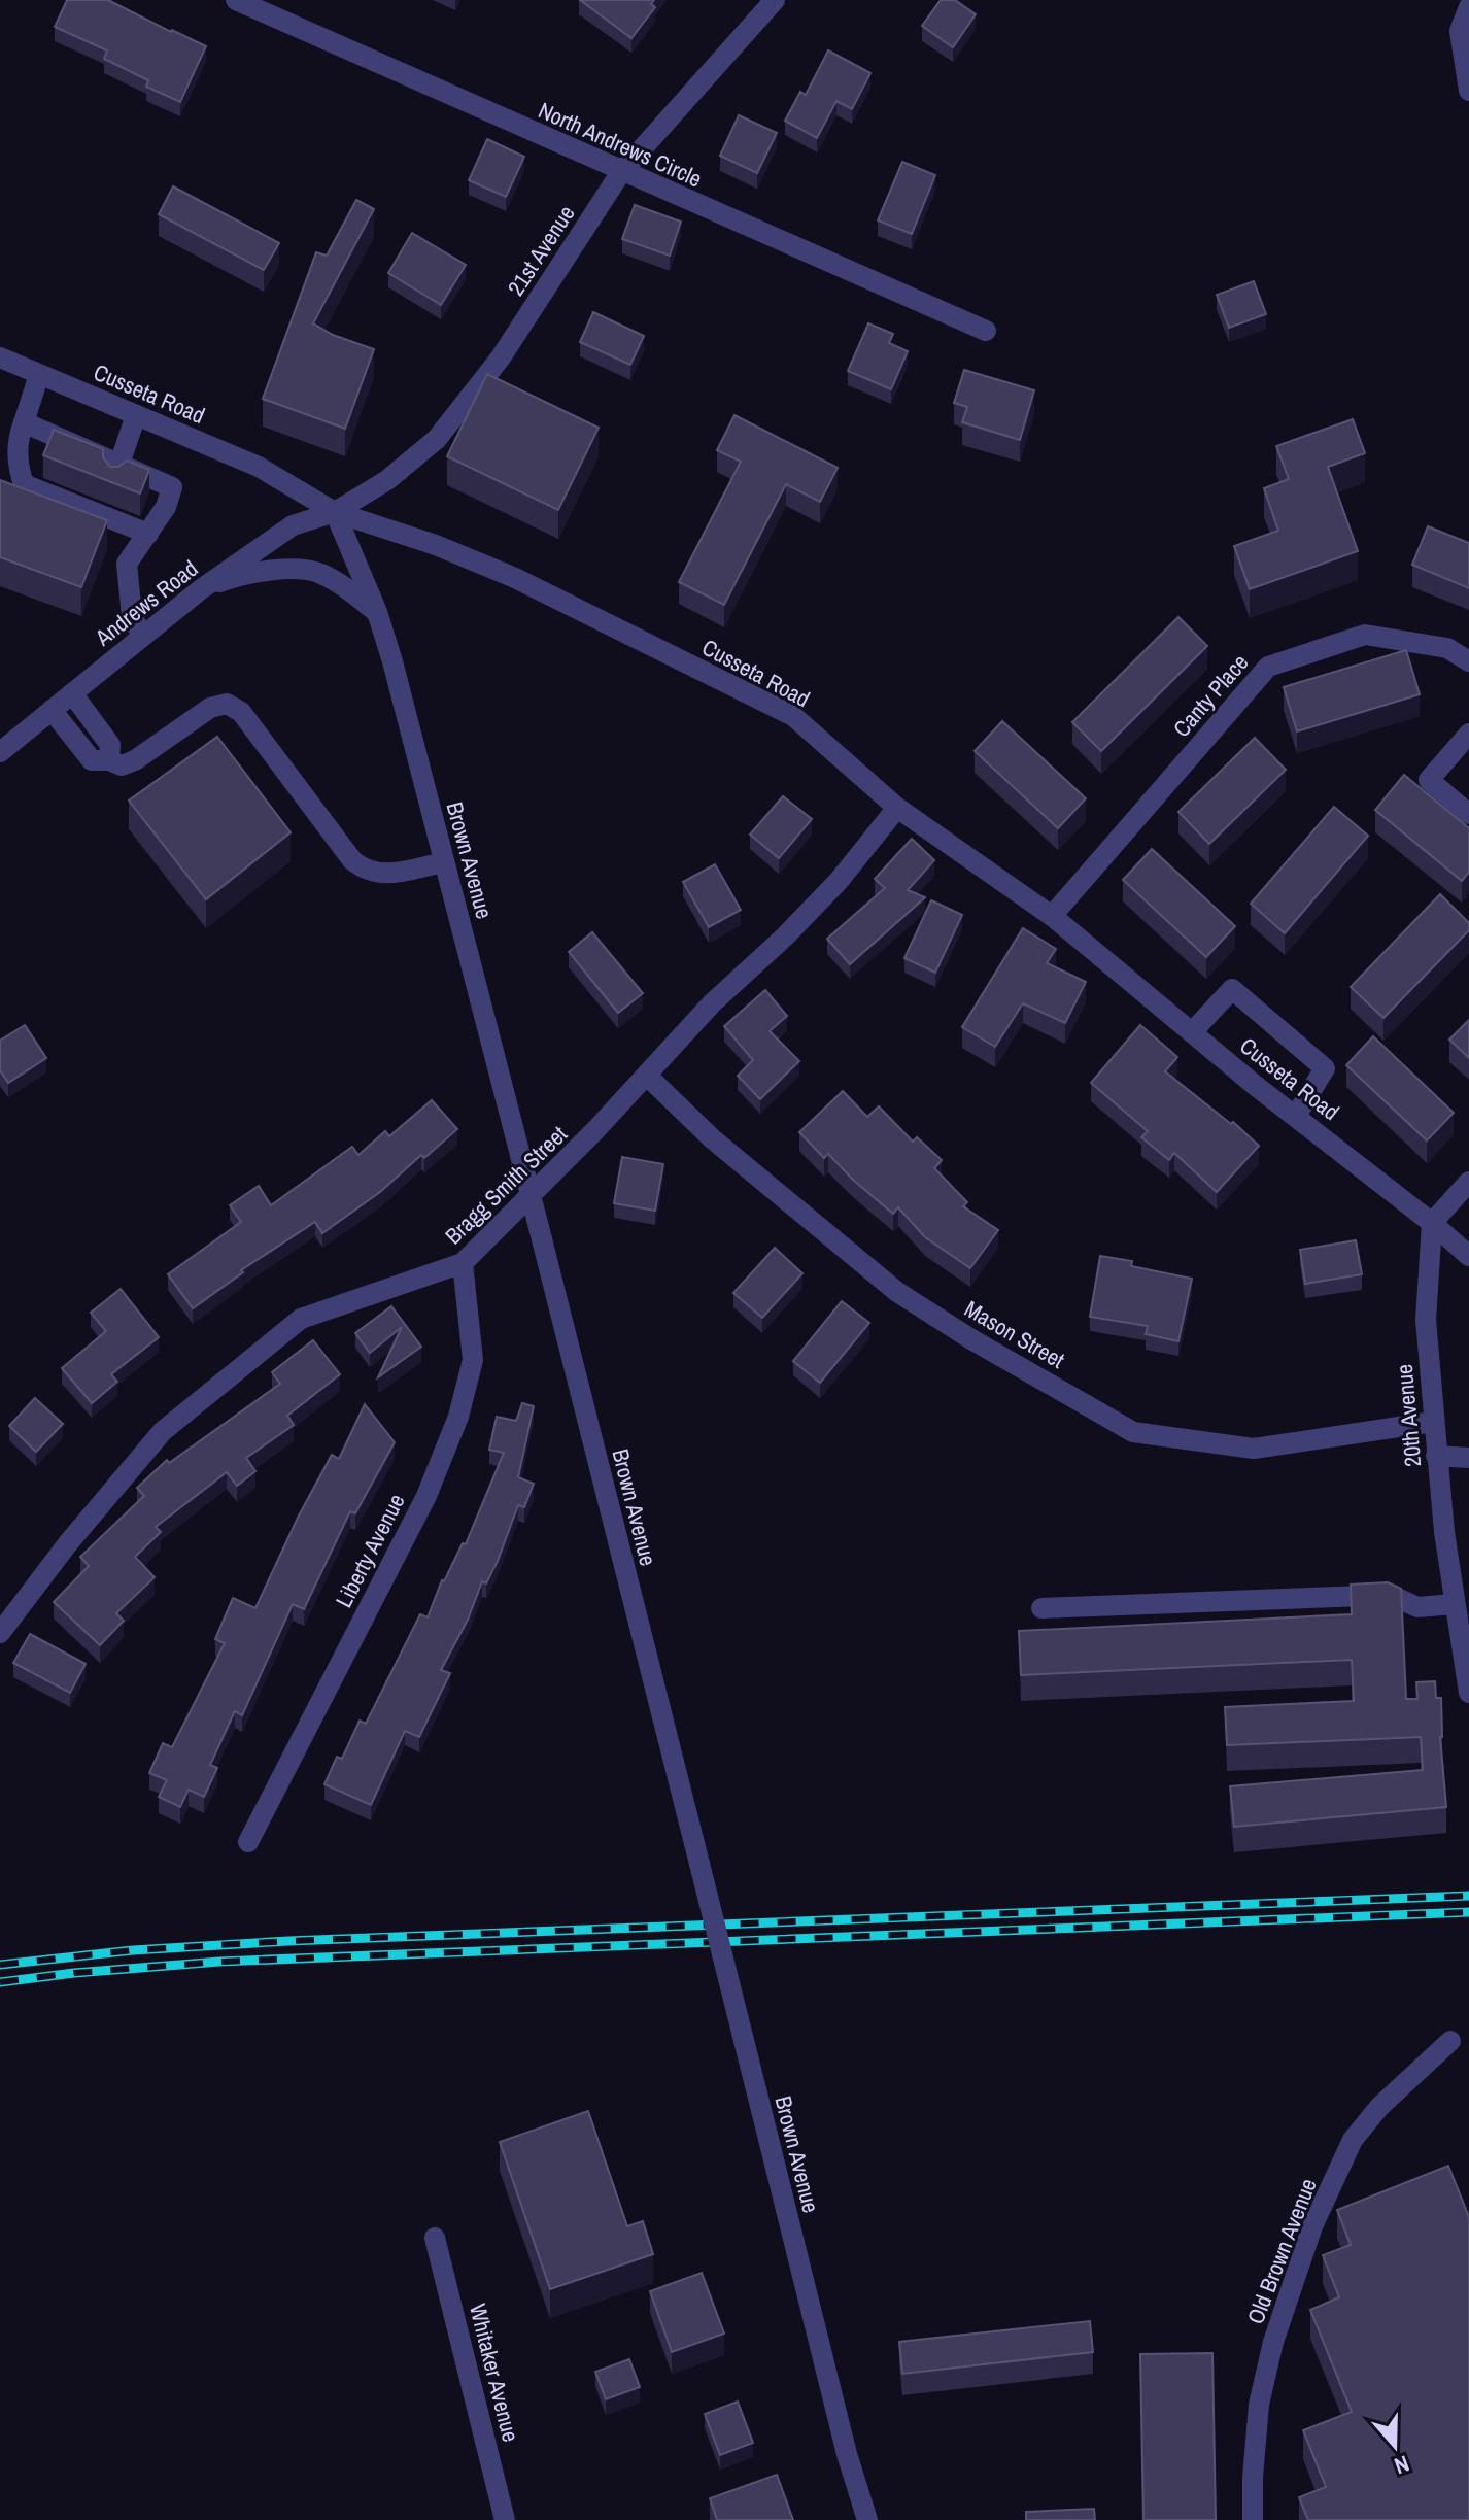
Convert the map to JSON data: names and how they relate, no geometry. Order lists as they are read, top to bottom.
{
  "streets": {
    "street": [
      "North Andrews Circle",
      "21st Avenue",
      "Cusseta Road",
      "Andrews Road",
      "Canty Place",
      "Brown Avenue",
      "Bragg Smith Street",
      "Mason Street",
      "20th Avenue",
      "Liberty Avenue",
      "Old Brown Avenue",
      "Whitaker Avenue"
    ]
  },
  "crossings": [
    ["North Andrews Circle", "21st Avenue"],
    ["21st Avenue", "Cusseta Road"],
    ["21st Avenue", "Andrews Road"],
    ["21st Avenue", "Brown Avenue"],
    ["Cusseta Road", "Andrews Road"],
    ["Cusseta Road", "Canty Place"],
    ["Cusseta Road", "Brown Avenue"],
    ["Cusseta Road", "Bragg Smith Street"],
    ["Cusseta Road", "20th Avenue"],
    ["Andrews Road", "Brown Avenue"],
    ["Bragg Smith Street", "Mason Street"],
    ["Bragg Smith Street", "Liberty Avenue"],
    ["Mason Street", "20th Avenue"]
  ],
  "north": "bottom"
}
